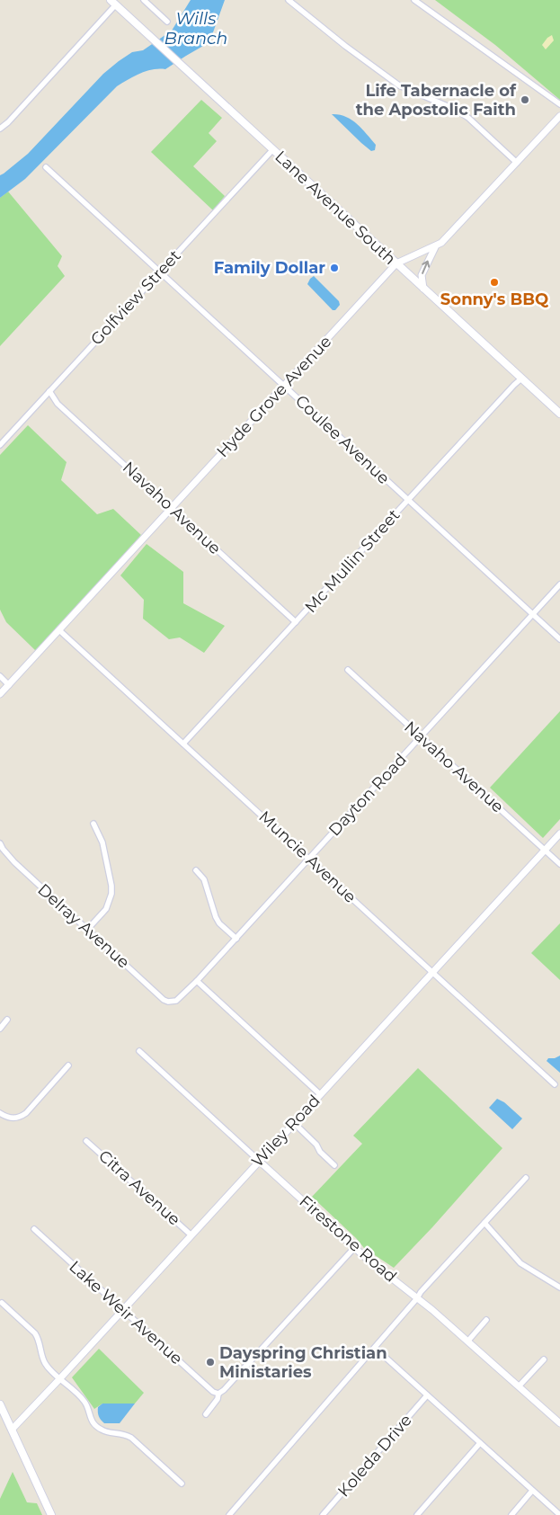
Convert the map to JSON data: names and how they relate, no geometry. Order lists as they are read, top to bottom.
{
  "streets": {
    "main road": ["Lane Avenue South"],
    "street": [
      "Golfview Street",
      "Hyde Grove Avenue",
      "Coulee Avenue",
      "Navaho Avenue",
      "Mc Mullin Street",
      "Dayton Road",
      "Muncie Avenue",
      "Delray Avenue",
      "Wiley Road",
      "Citra Avenue",
      "Firestone Road",
      "Lake Weir Avenue",
      "Koleda Drive"
    ]
  },
  "crossings": [
    ["Lane Avenue South", "Golfview Street"],
    ["Lane Avenue South", "Hyde Grove Avenue"],
    ["Lane Avenue South", "Mc Mullin Street"],
    ["Golfview Street", "Coulee Avenue"],
    ["Golfview Street", "Navaho Avenue"],
    ["Hyde Grove Avenue", "Coulee Avenue"],
    ["Hyde Grove Avenue", "Navaho Avenue"],
    ["Hyde Grove Avenue", "Muncie Avenue"],
    ["Coulee Avenue", "Mc Mullin Street"],
    ["Coulee Avenue", "Dayton Road"],
    ["Navaho Avenue", "Mc Mullin Street"],
    ["Navaho Avenue", "Dayton Road"],
    ["Navaho Avenue", "Wiley Road"],
    ["Mc Mullin Street", "Muncie Avenue"],
    ["Dayton Road", "Muncie Avenue"],
    ["Dayton Road", "Delray Avenue"],
    ["Muncie Avenue", "Wiley Road"],
    ["Wiley Road", "Citra Avenue"],
    ["Wiley Road", "Firestone Road"],
    ["Wiley Road", "Lake Weir Avenue"]
  ],
  "water": ["Wills Branch"],
  "places": [
    "Life Tabernacle of the Apostolic Faith",
    "Family Dollar",
    "Sonny's BBQ",
    "Dayspring Christian Ministaries"
  ]
}
